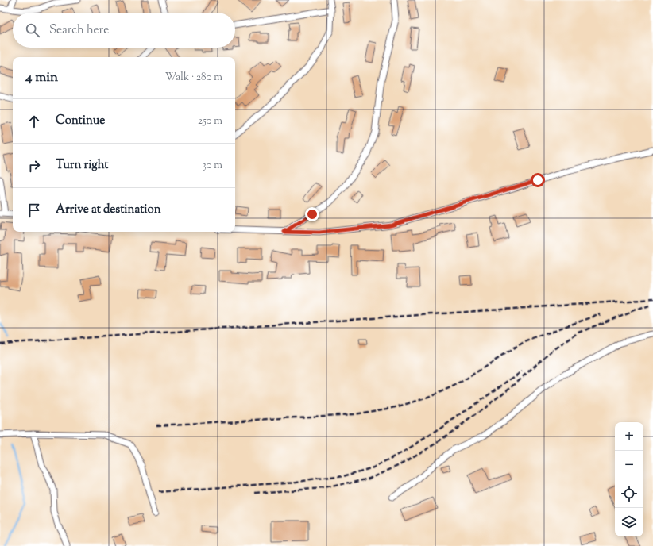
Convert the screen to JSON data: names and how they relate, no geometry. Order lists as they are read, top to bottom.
{
  "page": {
    "search": "Search here",
    "heading": ["4 min", "Walk · 280 m"],
    "list": [
      ["Continue", "250 m"],
      ["Turn right", "30 m"],
      "Arrive at destination"
    ],
    "map_buttons": ["+", "−"]
  }
}
